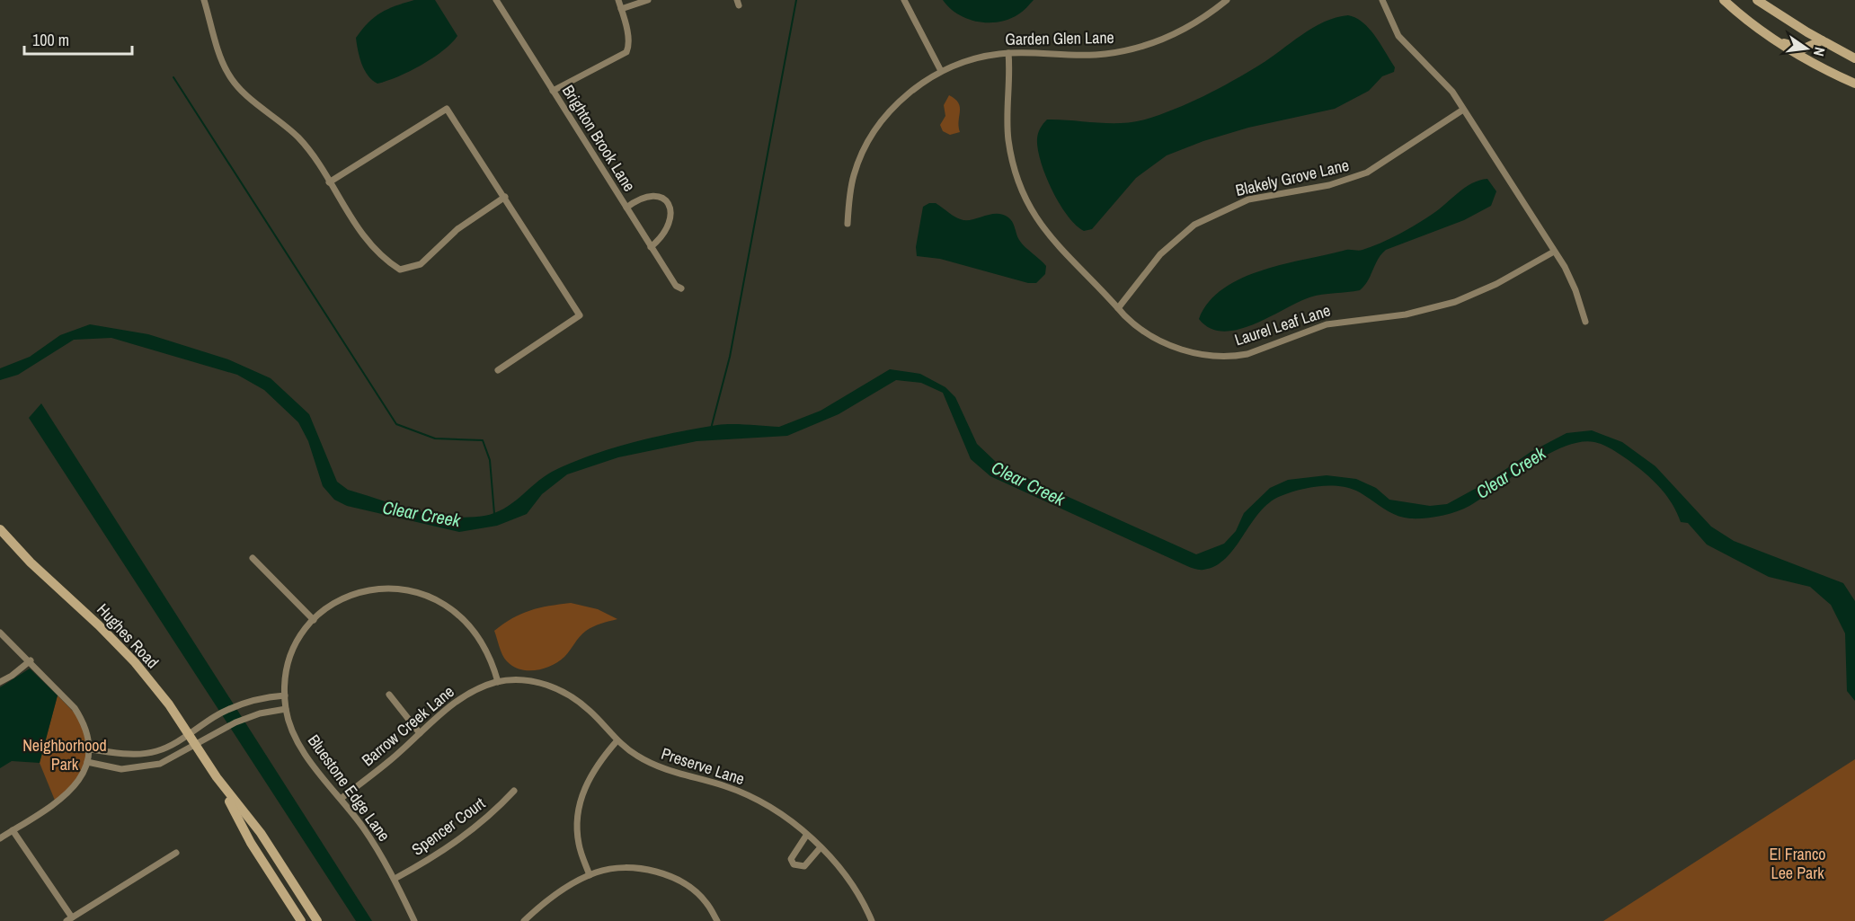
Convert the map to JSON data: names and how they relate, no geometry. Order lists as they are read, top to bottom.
{
  "streets": {
    "main road": ["Hughes Road"],
    "street": [
      "Garden Glen Lane",
      "Brighton Brook Lane",
      "Blakely Grove Lane",
      "Laurel Leaf Lane",
      "Barrow Creek Lane",
      "Preserve Lane",
      "Bluestone Edge Lane",
      "Spencer Court"
    ]
  },
  "crossings": [
    ["Garden Glen Lane", "Laurel Leaf Lane"],
    ["Blakely Grove Lane", "Laurel Leaf Lane"],
    ["Barrow Creek Lane", "Preserve Lane"],
    ["Barrow Creek Lane", "Bluestone Edge Lane"],
    ["Preserve Lane", "Bluestone Edge Lane"],
    ["Bluestone Edge Lane", "Spencer Court"]
  ],
  "water": ["Clear Creek"],
  "parks": ["Neighborhood Park", "El Franco Lee Park"],
  "scale_bar": "100 m",
  "north": "right"
}
